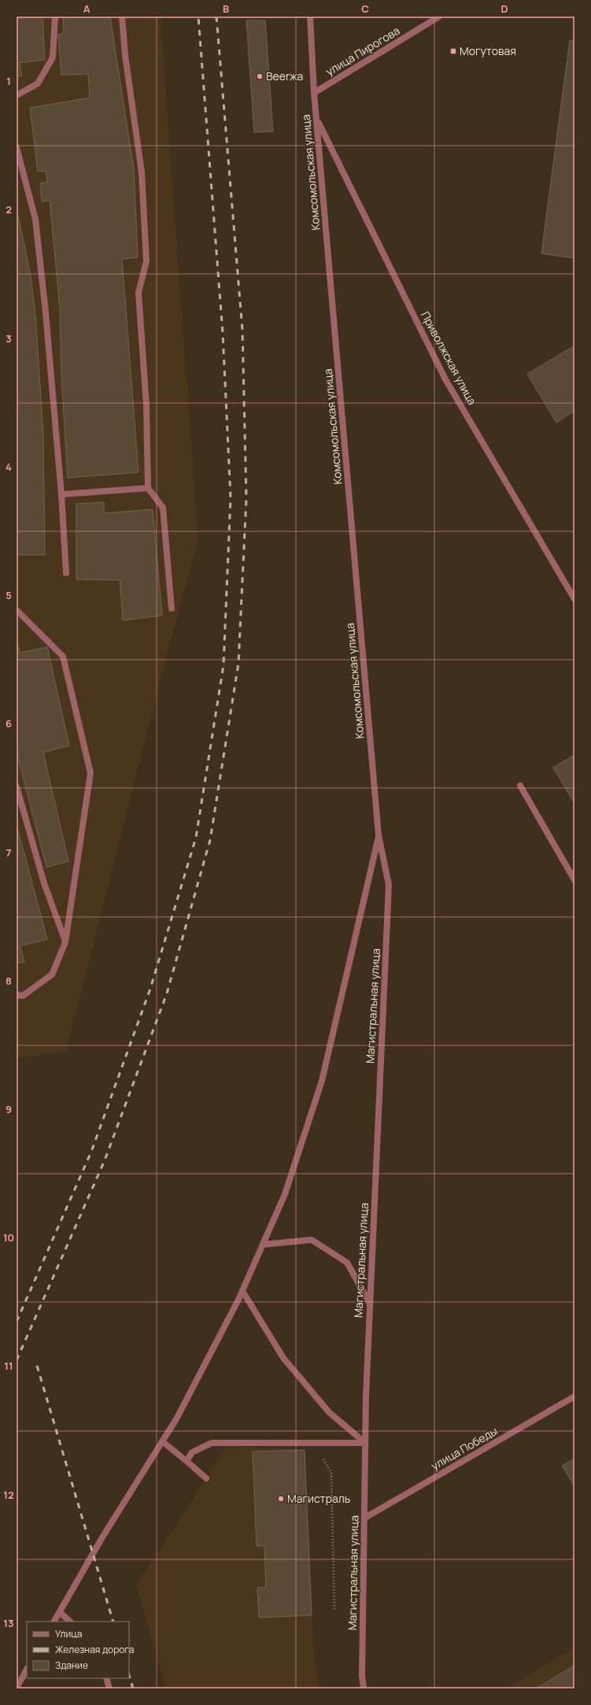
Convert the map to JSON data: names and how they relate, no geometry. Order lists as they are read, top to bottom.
{
  "streets": {
    "street": [
      "улица Пирогова",
      "Комсомольская улица",
      "Приволжская улица",
      "Магистральная улица",
      "улица Победы"
    ]
  },
  "crossings": [
    ["улица Пирогова", "Комсомольская улица"],
    ["Комсомольская улица", "Приволжская улица"],
    ["Комсомольская улица", "Магистральная улица"],
    ["Магистральная улица", "улица Победы"]
  ],
  "places": {
    "transit": ["Могутовая"],
    "other": ["Beerжа", "Магистраль"]
  },
  "legend": ["Улица", "Железная дорога", "Здание"],
  "grid": {
    "columns": [
      "A",
      "B",
      "C",
      "D"
    ],
    "rows": [
      "1",
      "2",
      "3",
      "4",
      "5",
      "6",
      "7",
      "8",
      "9",
      "10",
      "11",
      "12",
      "13"
    ]
  }
}
